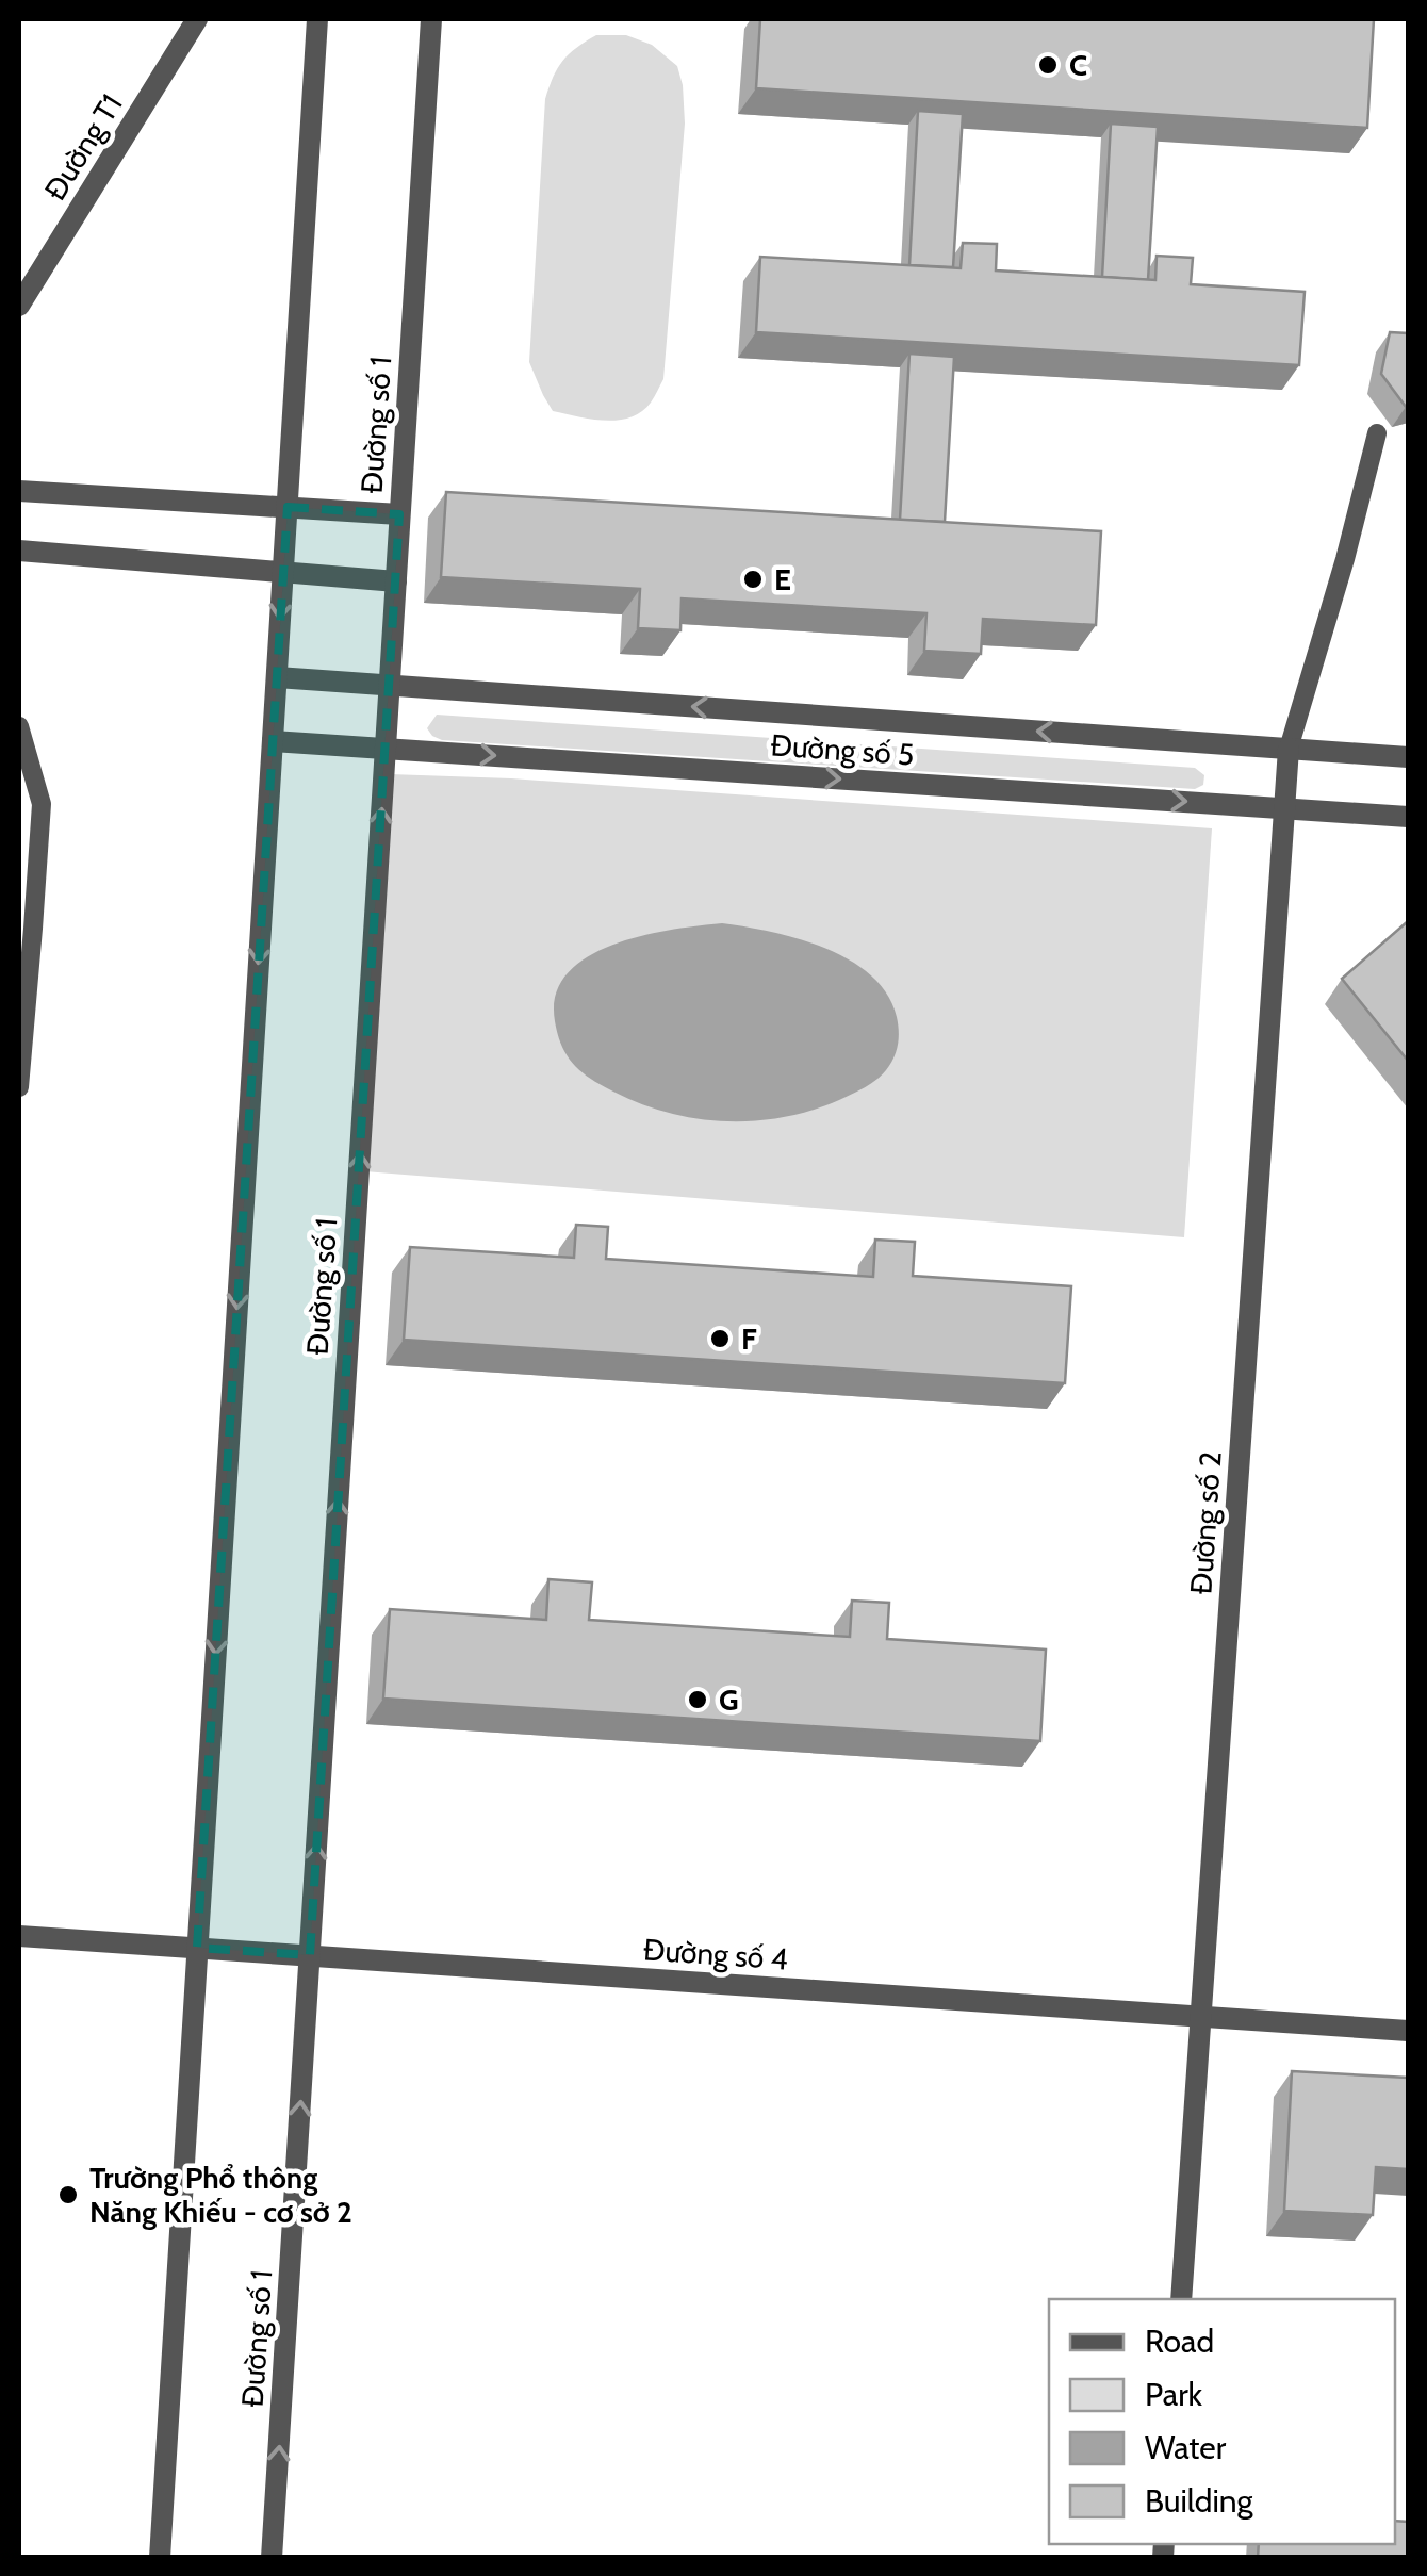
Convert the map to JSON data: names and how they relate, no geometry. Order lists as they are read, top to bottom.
{
  "streets": {
    "street": [
      "Đường T1",
      "Đường số 1",
      "Đường số 5",
      "Đường số 2",
      "Đường số 4"
    ]
  },
  "crossings": [
    ["Đường số 1", "Đường số 5"],
    ["Đường số 1", "Đường số 4"],
    ["Đường số 5", "Đường số 2"],
    ["Đường số 2", "Đường số 4"]
  ],
  "places": [
    "C",
    "E",
    "F",
    "G",
    "Trường Phổ thông Năng Khiếu - cơ sở 2"
  ],
  "legend": [
    "Road",
    "Park",
    "Water",
    "Building"
  ]
}
